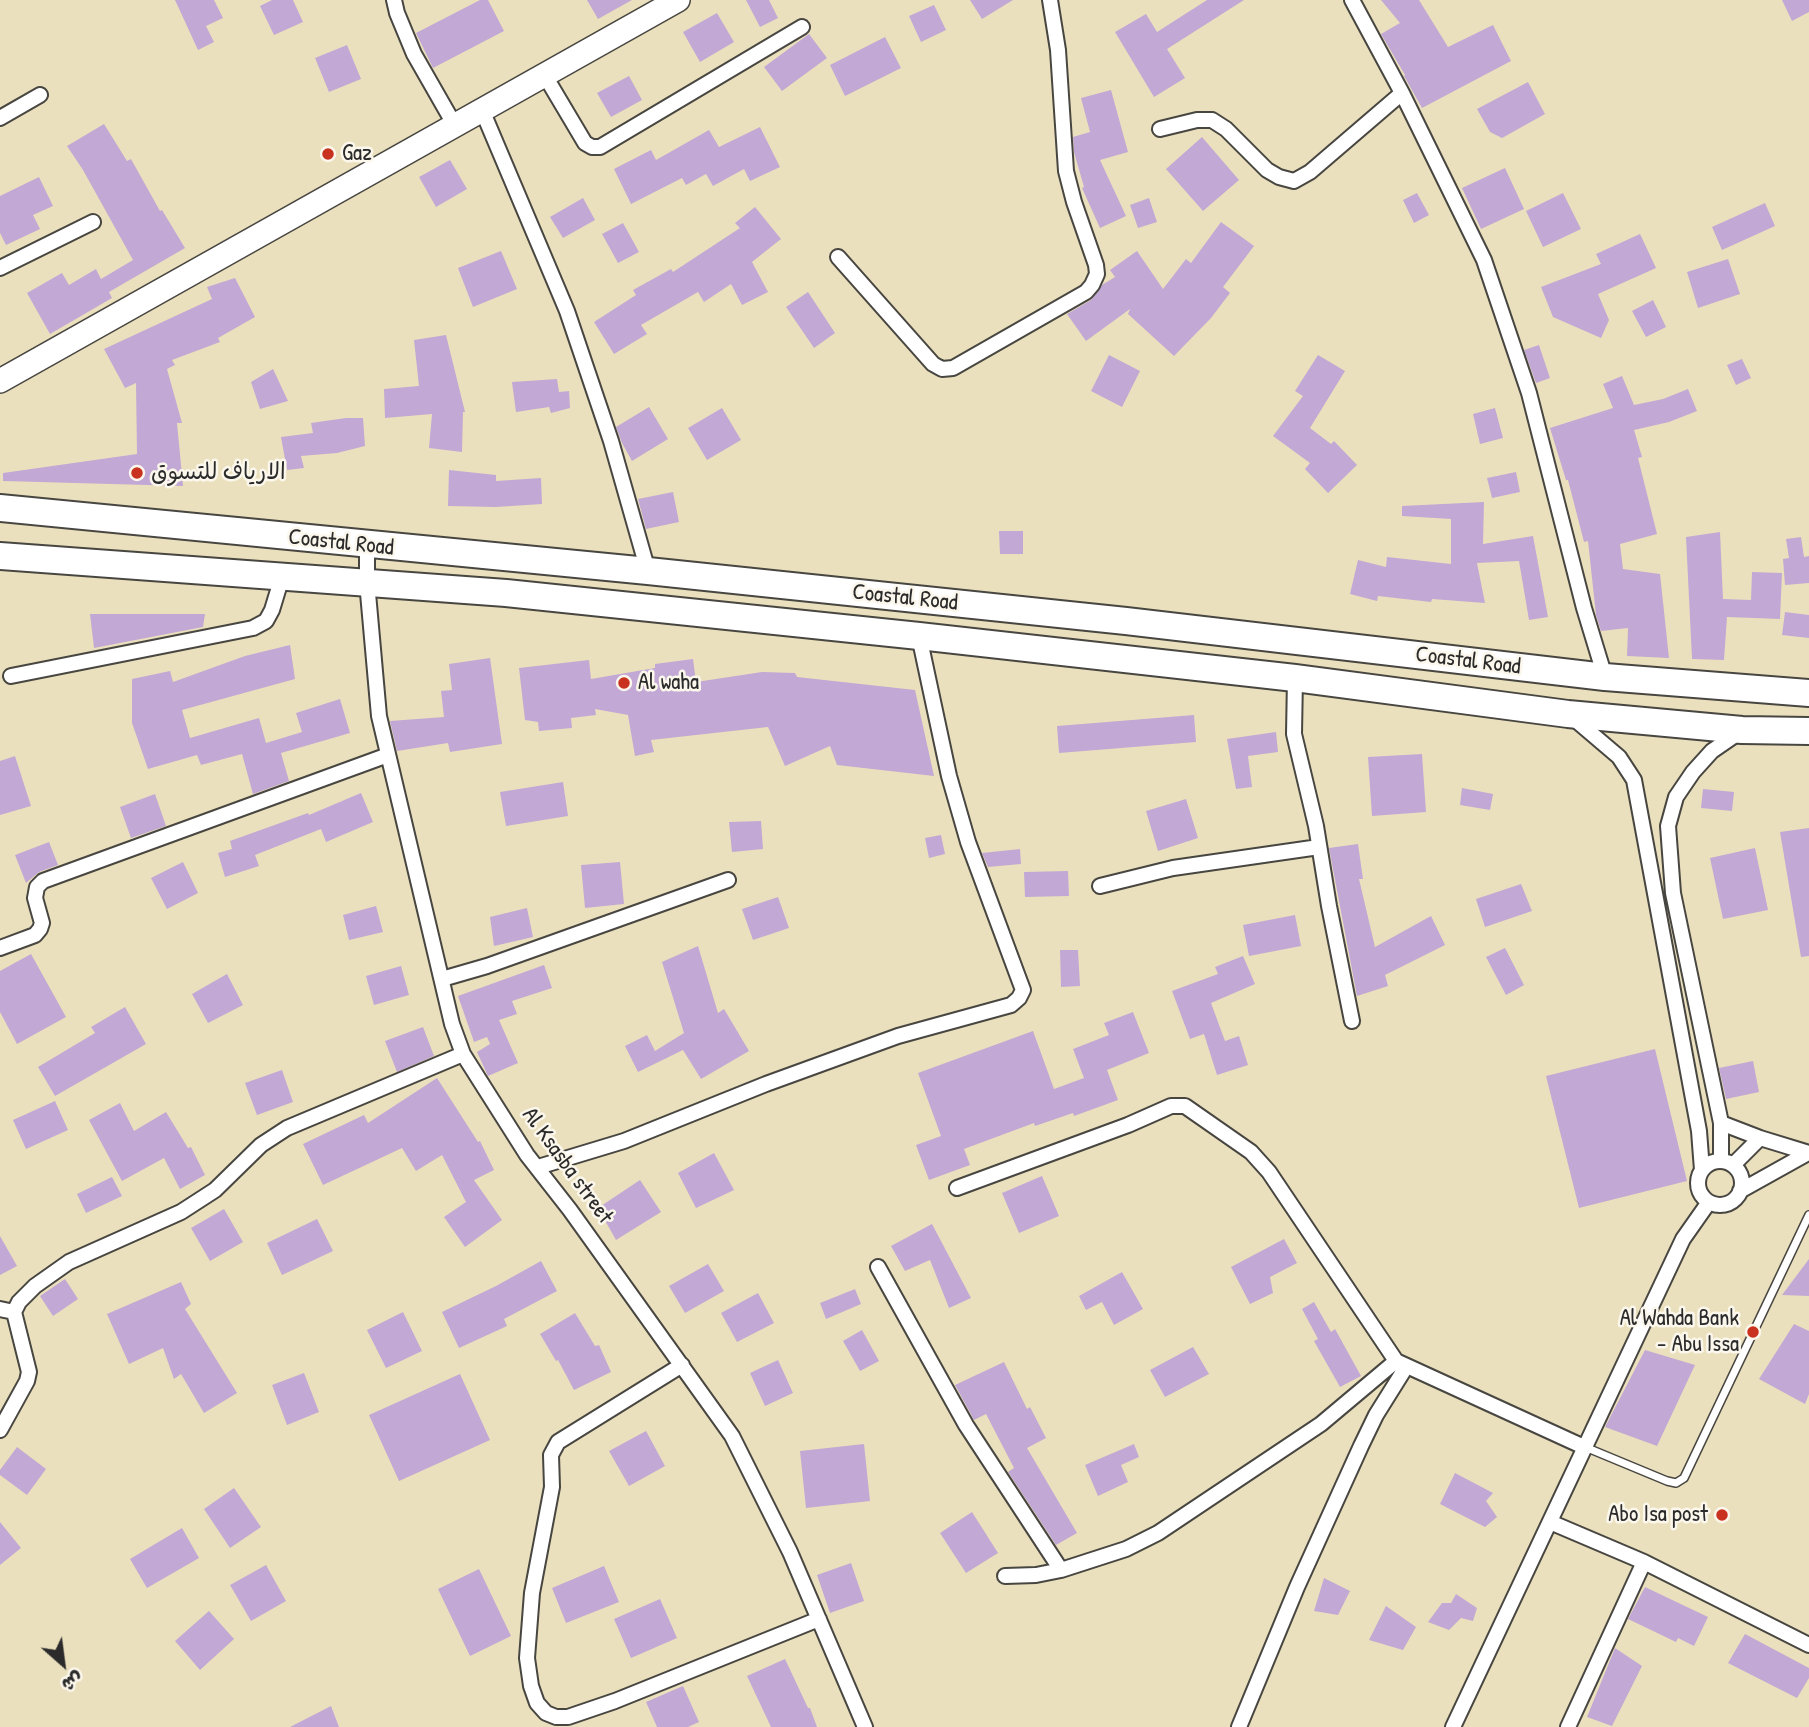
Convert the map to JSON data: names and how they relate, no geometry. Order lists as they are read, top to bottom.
{
  "streets": {
    "highway": ["Coastal Road"],
    "street": ["Al Ksasba street"]
  },
  "crossings": [
    ["Coastal Road", "Al Ksasba street"]
  ],
  "places": [
    "Gaz",
    "الارياف للتسوق",
    "Al waha",
    "Al Wahda Bank - Abu Issa",
    "Abo Isa post"
  ],
  "north": "bottom right"
}
